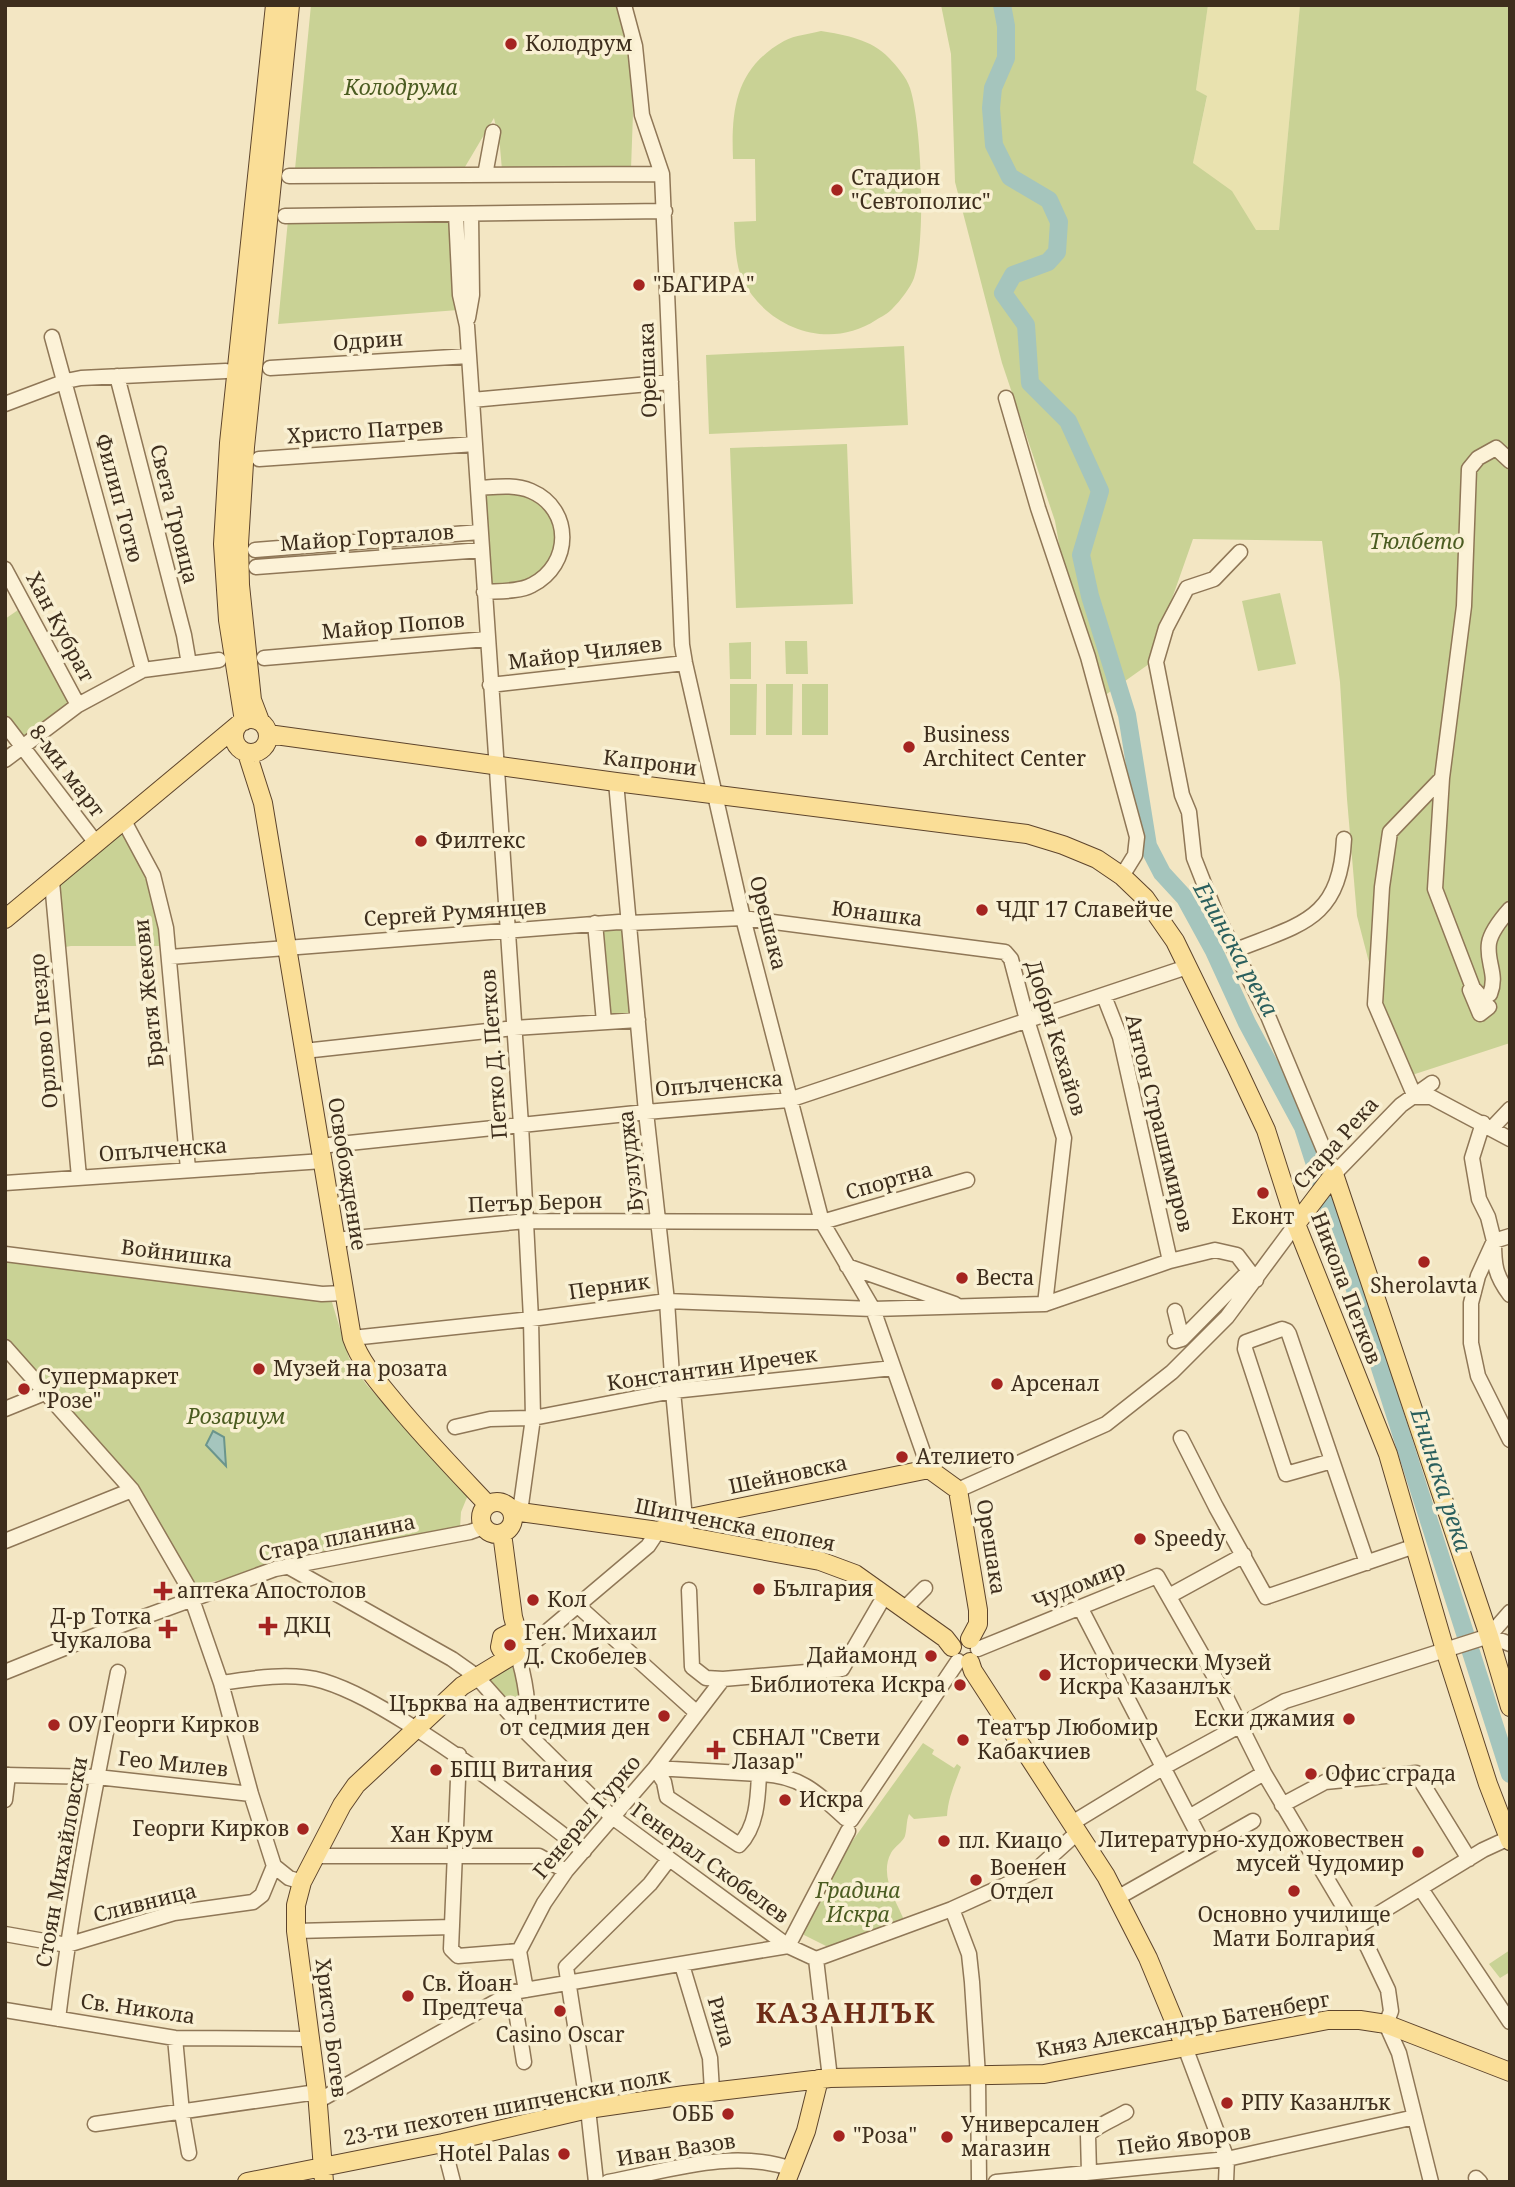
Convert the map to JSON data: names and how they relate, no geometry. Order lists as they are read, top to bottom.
{
  "streets": {
    "main road": [
      "Орешака",
      "Капрони",
      "Стара Река",
      "Освобождение",
      "Никола Петков",
      "Шейновска",
      "Шипченска епопея",
      "Княз Александър Батенберг",
      "Христо Ботев",
      "23-ти пехотен шипченски полк"
    ],
    "street": [
      "Одрин",
      "Христо Патрев",
      "Филип Тотю",
      "Света Троица",
      "Майор Горталов",
      "Майор Попов",
      "Хан Кубрат",
      "Майор Чиляев",
      "8-ми март",
      "Сергей Румянцев",
      "Юнашка",
      "Братя Жекови",
      "Орлово Гнездо",
      "Добри Кехайов",
      "Петко Д. Петков",
      "Опълченска",
      "Антон Страшимиров",
      "Бузлуджа",
      "Спортна",
      "Петър Берон",
      "Войнишка",
      "Перник",
      "Константин Иречек",
      "Стара планина",
      "Чудомир",
      "Гео Милев",
      "Генерал Гурко",
      "Хан Крум",
      "Стоян Михайловски",
      "Генерал Скобелев",
      "Сливница",
      "Св. Никола",
      "Рила",
      "Пейо Яворов",
      "Иван Вазов"
    ]
  },
  "crossings": [
    ["Одрин", "Петко Д. Петков"],
    ["Орешака", "Майор Чиляев"],
    ["Орешака", "Капрони"],
    ["Орешака", "Сергей Румянцев"],
    ["Орешака", "Юнашка"],
    ["Орешака", "Опълченска"],
    ["Орешака", "Спортна"],
    ["Орешака", "Петър Берон"],
    ["Орешака", "Перник"],
    ["Орешака", "Константин Иречек"],
    ["Орешака", "Шейновска"],
    ["Орешака", "Шипченска епопея"],
    ["Орешака", "Чудомир"],
    ["Христо Патрев", "Петко Д. Петков"],
    ["Майор Горталов", "Петко Д. Петков"],
    ["Майор Попов", "Петко Д. Петков"],
    ["Майор Чиляев", "Петко Д. Петков"],
    ["Капрони", "Петко Д. Петков"],
    ["Капрони", "Бузлуджа"],
    ["Капрони", "Освобождение"],
    ["Капрони", "Никола Петков"],
    ["Сергей Румянцев", "Юнашка"],
    ["Сергей Румянцев", "Братя Жекови"],
    ["Сергей Румянцев", "Петко Д. Петков"],
    ["Сергей Румянцев", "Бузлуджа"],
    ["Сергей Румянцев", "Освобождение"],
    ["Юнашка", "Добри Кехайов"],
    ["Братя Жекови", "Опълченска"],
    ["Орлово Гнездо", "Опълченска"],
    ["Добри Кехайов", "Опълченска"],
    ["Добри Кехайов", "Перник"],
    ["Петко Д. Петков", "Опълченска"],
    ["Петко Д. Петков", "Освобождение"],
    ["Петко Д. Петков", "Петър Берон"],
    ["Петко Д. Петков", "Перник"],
    ["Петко Д. Петков", "Константин Иречек"],
    ["Петко Д. Петков", "Шипченска епопея"],
    ["Петко Д. Петков", "Стара планина"],
    ["Опълченска", "Антон Страшимиров"],
    ["Опълченска", "Бузлуджа"],
    ["Опълченска", "Освобождение"],
    ["Опълченска", "Никола Петков"],
    ["Антон Страшимиров", "Перник"],
    ["Стара Река", "Никола Петков"],
    ["Бузлуджа", "Петър Берон"],
    ["Бузлуджа", "Перник"],
    ["Бузлуджа", "Константин Иречек"],
    ["Бузлуджа", "Шейновска"],
    ["Бузлуджа", "Шипченска епопея"],
    ["Освобождение", "Петър Берон"],
    ["Освобождение", "Войнишка"],
    ["Освобождение", "Перник"],
    ["Освобождение", "Шипченска епопея"],
    ["Освобождение", "Стара планина"],
    ["Спортна", "Петър Берон"],
    ["Шейновска", "Шипченска епопея"],
    ["Шипченска епопея", "Стара планина"],
    ["Шипченска епопея", "Чудомир"],
    ["Шипченска епопея", "Княз Александър Батенберг"],
    ["Стара планина", "Генерал Скобелев"],
    ["Гео Милев", "Стоян Михайловски"],
    ["Генерал Гурко", "Хан Крум"],
    ["Генерал Гурко", "Генерал Скобелев"],
    ["Хан Крум", "Христо Ботев"],
    ["Стоян Михайловски", "Сливница"],
    ["Стоян Михайловски", "Св. Никола"],
    ["Генерал Скобелев", "Христо Ботев"],
    ["Св. Никола", "Христо Ботев"],
    ["Рила", "23-ти пехотен шипченски полк"],
    ["Княз Александър Батенберг", "23-ти пехотен шипченски полк"],
    ["Христо Ботев", "23-ти пехотен шипченски полк"]
  ],
  "districts": ["КАЗАНЛЪК"],
  "water": ["Енинска река"],
  "parks": [
    "Колодрума",
    "Тюлбето",
    "Розариум",
    "Градина Искра"
  ],
  "places": {
    "other": [
      "Колодрум",
      "Стадион \"Севтополис\"",
      "\"БАГИРА\"",
      "Business Architect Center",
      "Филтекс",
      "ЧДГ 17 Славейче",
      "Еконт",
      "Sherolavta",
      "Веста",
      "Музей на розата",
      "Арсенал",
      "Супермаркет \"Розе\"",
      "Ателието",
      "Speedy",
      "България",
      "Кол",
      "Ген. Михаил Д. Скобелев",
      "Дайамонд",
      "Исторически Музей Искра Казанлък",
      "Библиотека Искра",
      "Църква на адвентистите от седмия ден",
      "Ески джамия",
      "ОУ Георги Кирков",
      "Театър Любомир Кабакчиев",
      "БПЦ Витания",
      "Офис сграда",
      "Искра",
      "Георги Кирков",
      "пл. Киацо",
      "Литературно-художовествен мусей Чудомир",
      "Военен Отдел",
      "Основно училище Мати Болгария",
      "Св. Йоан Предтеча",
      "Casino Oscar",
      "РПУ Казанлък",
      "ОББ",
      "\"Роза\"",
      "Универсален магазин",
      "Hotel Palas"
    ],
    "health": [
      "аптека Апостолов",
      "ДКЦ",
      "Д-р Тотка Чукалова",
      "СБНАЛ \"Свeти Лазар\""
    ]
  }
}
